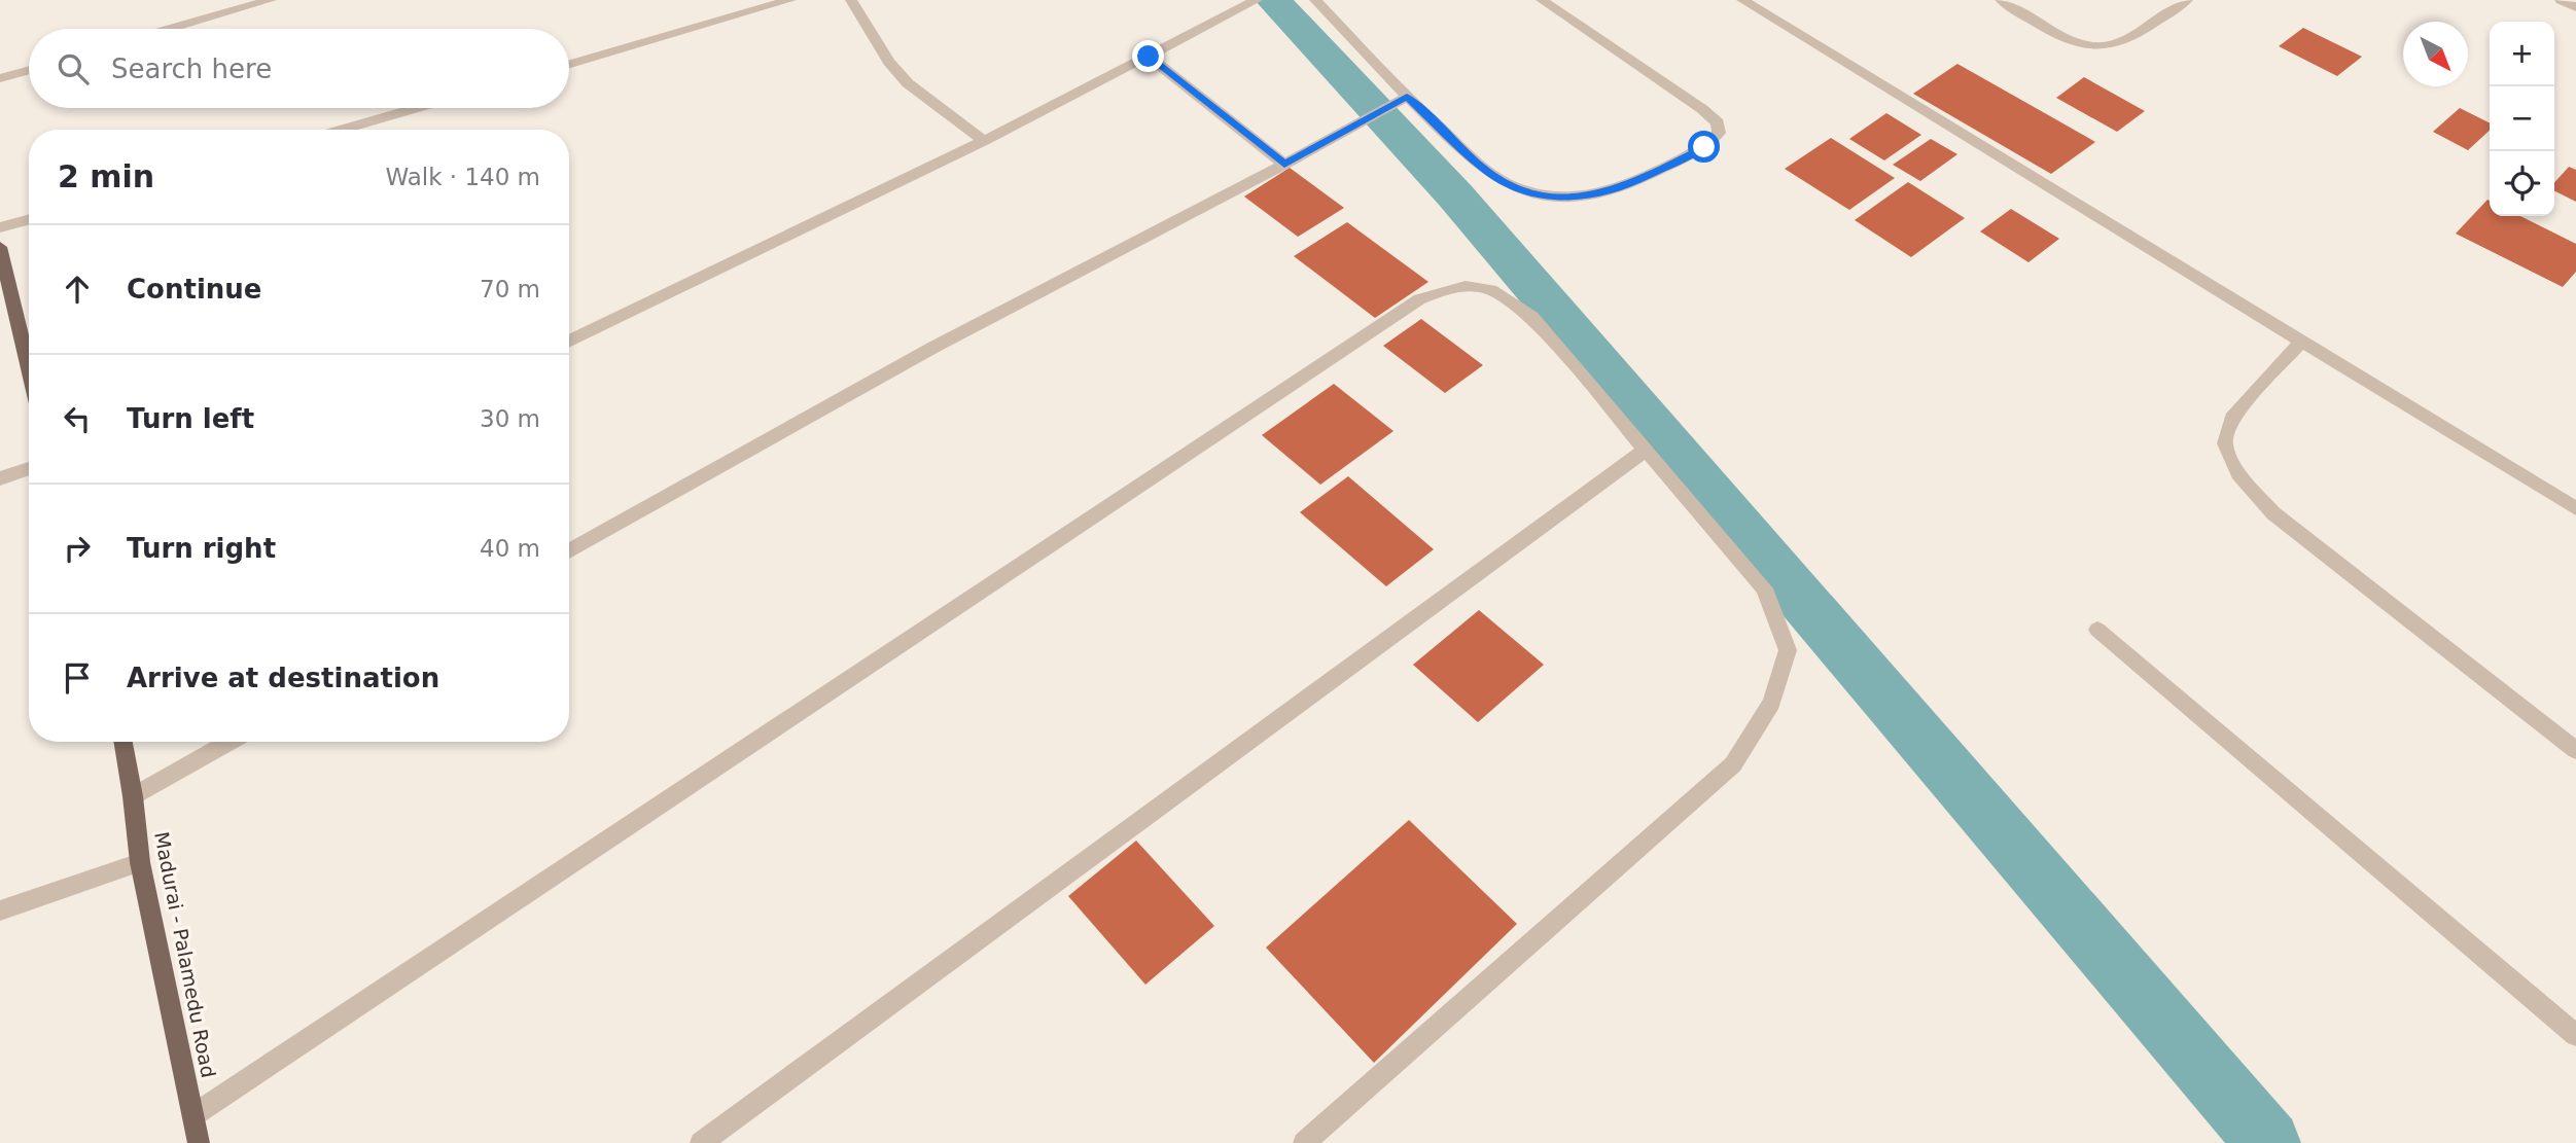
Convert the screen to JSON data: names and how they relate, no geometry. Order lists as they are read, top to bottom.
{
  "streets": {
    "main road": ["Madurai - Palamedu Road"]
  },
  "north": "bottom right",
  "page": {
    "map_buttons": ["+", "−"],
    "search": "Search here",
    "heading": ["2 min", "Walk · 140 m"],
    "list": [
      ["Continue", "70 m"],
      ["Turn left", "30 m"],
      ["Turn right", "40 m"],
      "Arrive at destination"
    ]
  }
}
